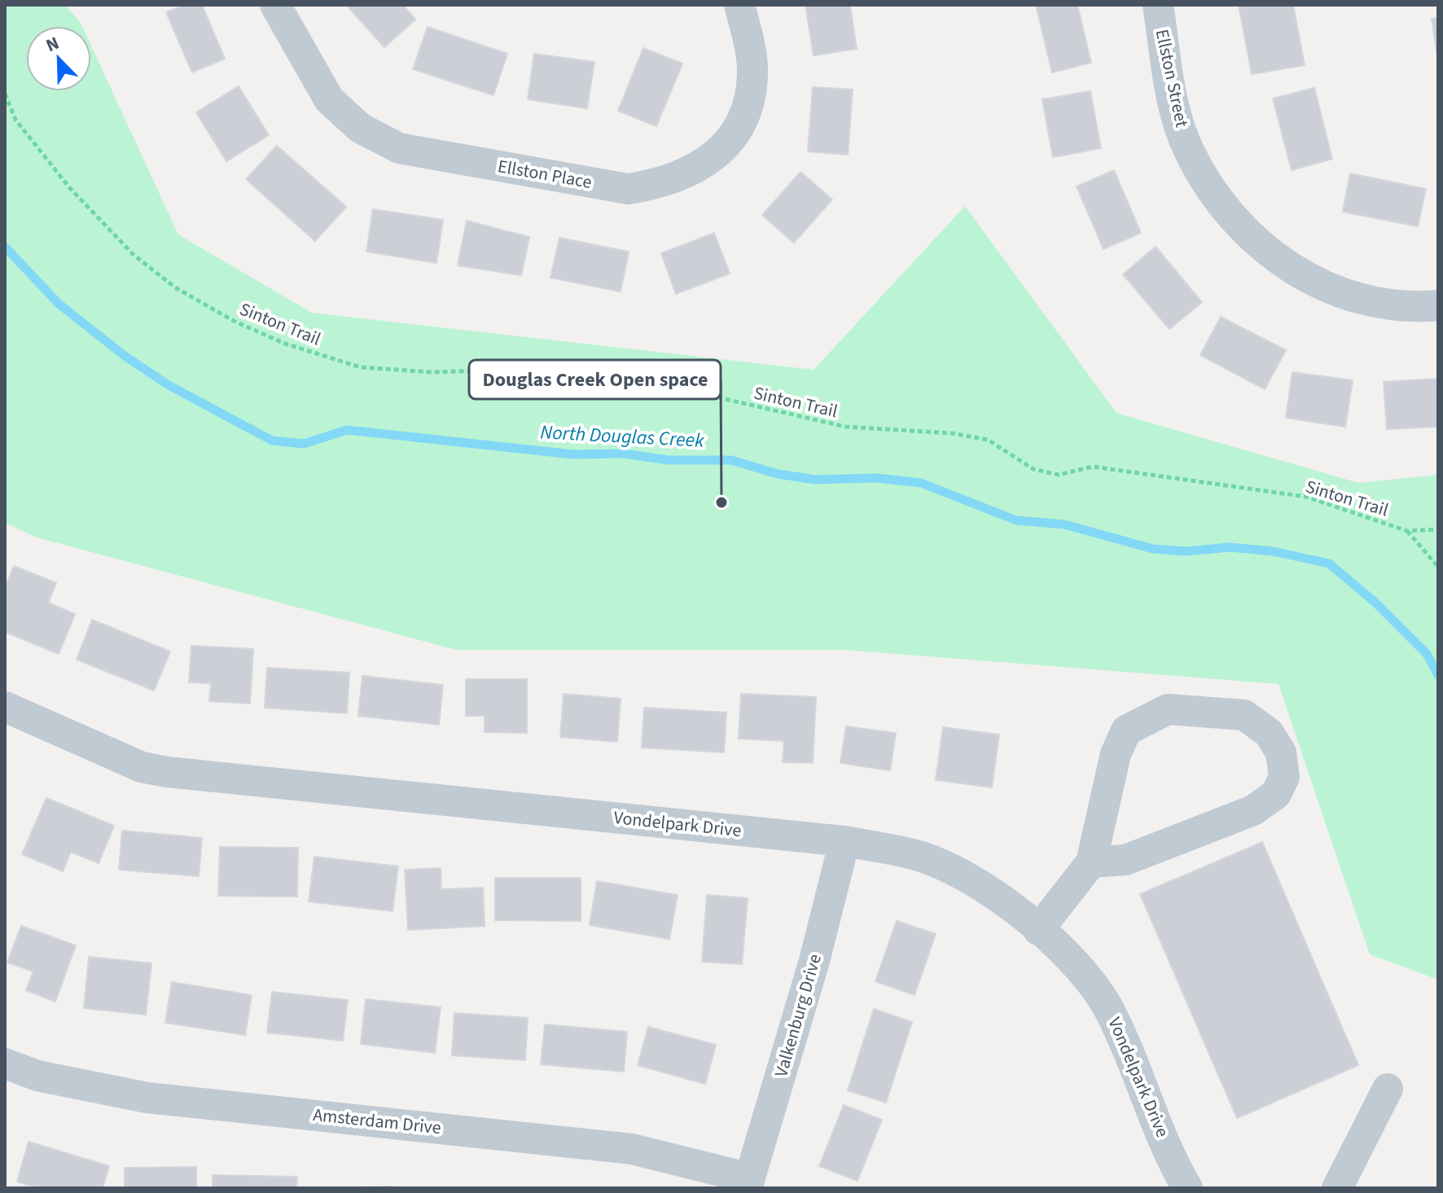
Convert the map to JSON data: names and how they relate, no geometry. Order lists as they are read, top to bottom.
{
  "streets": {
    "street": [
      "Ellston Street",
      "Ellston Place",
      "Vondelpark Drive",
      "Valkenburg Drive",
      "Amsterdam Drive"
    ],
    "path": ["Sinton Trail"]
  },
  "crossings": [
    ["Vondelpark Drive", "Valkenburg Drive"],
    ["Valkenburg Drive", "Amsterdam Drive"]
  ],
  "water": ["North Douglas Creek"],
  "places": ["Douglas Creek Open space"],
  "north": "top left"
}
